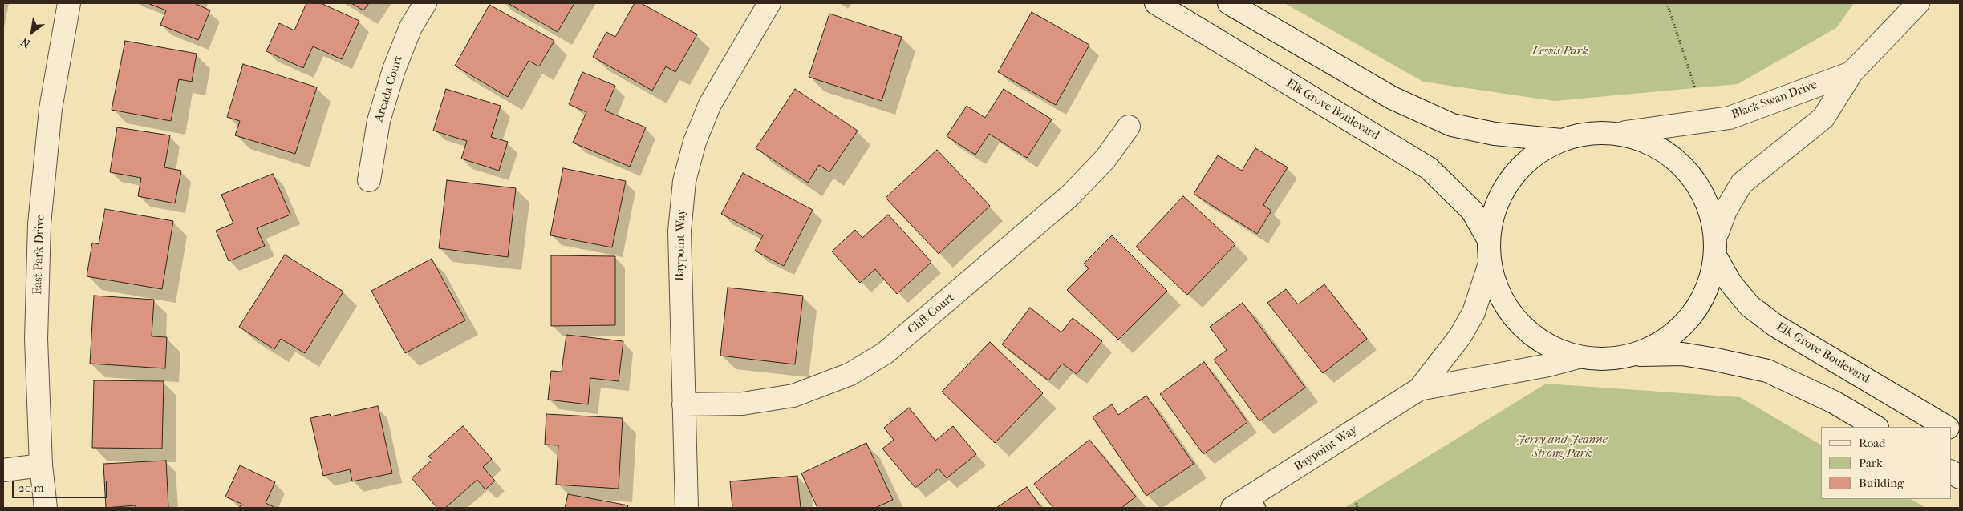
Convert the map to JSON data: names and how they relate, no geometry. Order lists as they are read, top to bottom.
{
  "streets": {
    "street": [
      "Arcada Court",
      "Black Swan Drive",
      "Elk Grove Boulevard",
      "Baypoint Way",
      "East Park Drive",
      "Clift Court"
    ]
  },
  "crossings": [
    ["Baypoint Way", "Clift Court"]
  ],
  "parks": ["Lewis Park", "Jerry and Jeanne Strong Park"],
  "legend": ["Road", "Park", "Building"],
  "scale_bar": "20 m",
  "north": "bottom left"
}
